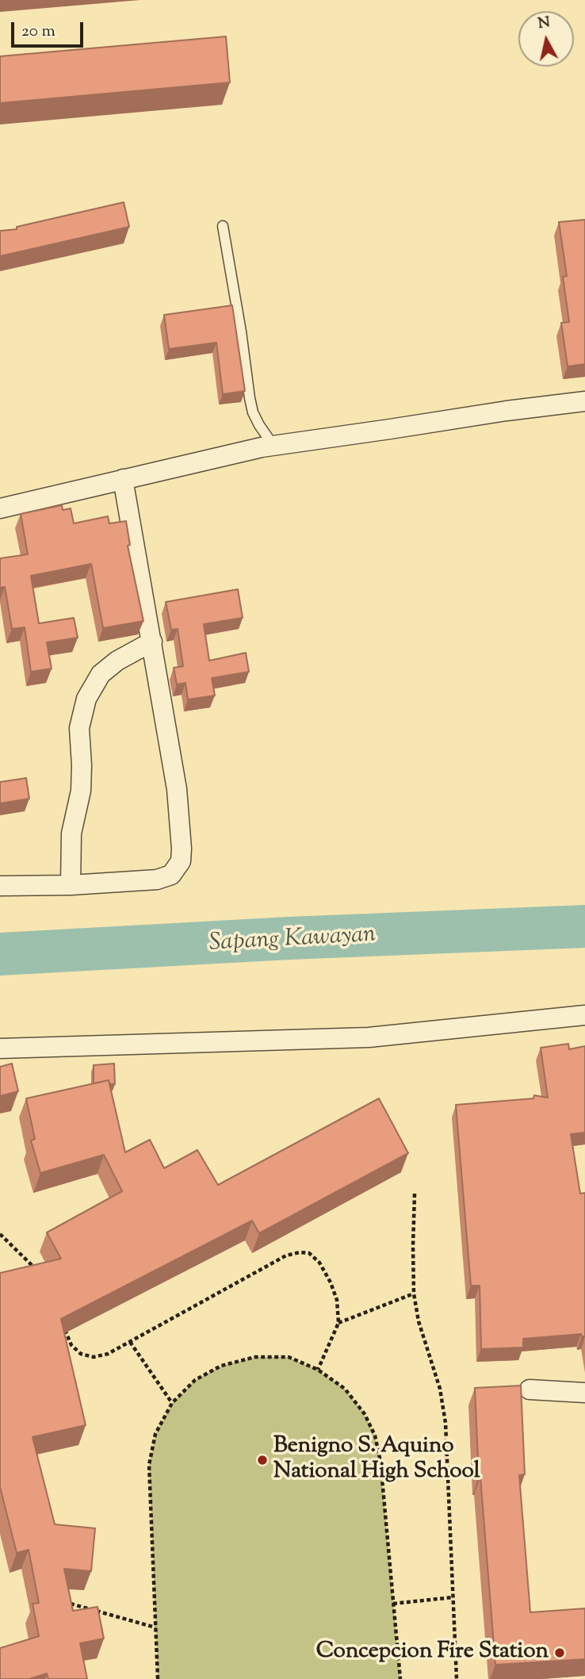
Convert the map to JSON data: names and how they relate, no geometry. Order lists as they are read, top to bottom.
{
  "water": ["Sapang Kawayan"],
  "places": ["Benigno S. Aquino National High School", "Concepcion Fire Station"],
  "scale_bar": "20 m",
  "north": "top"
}
